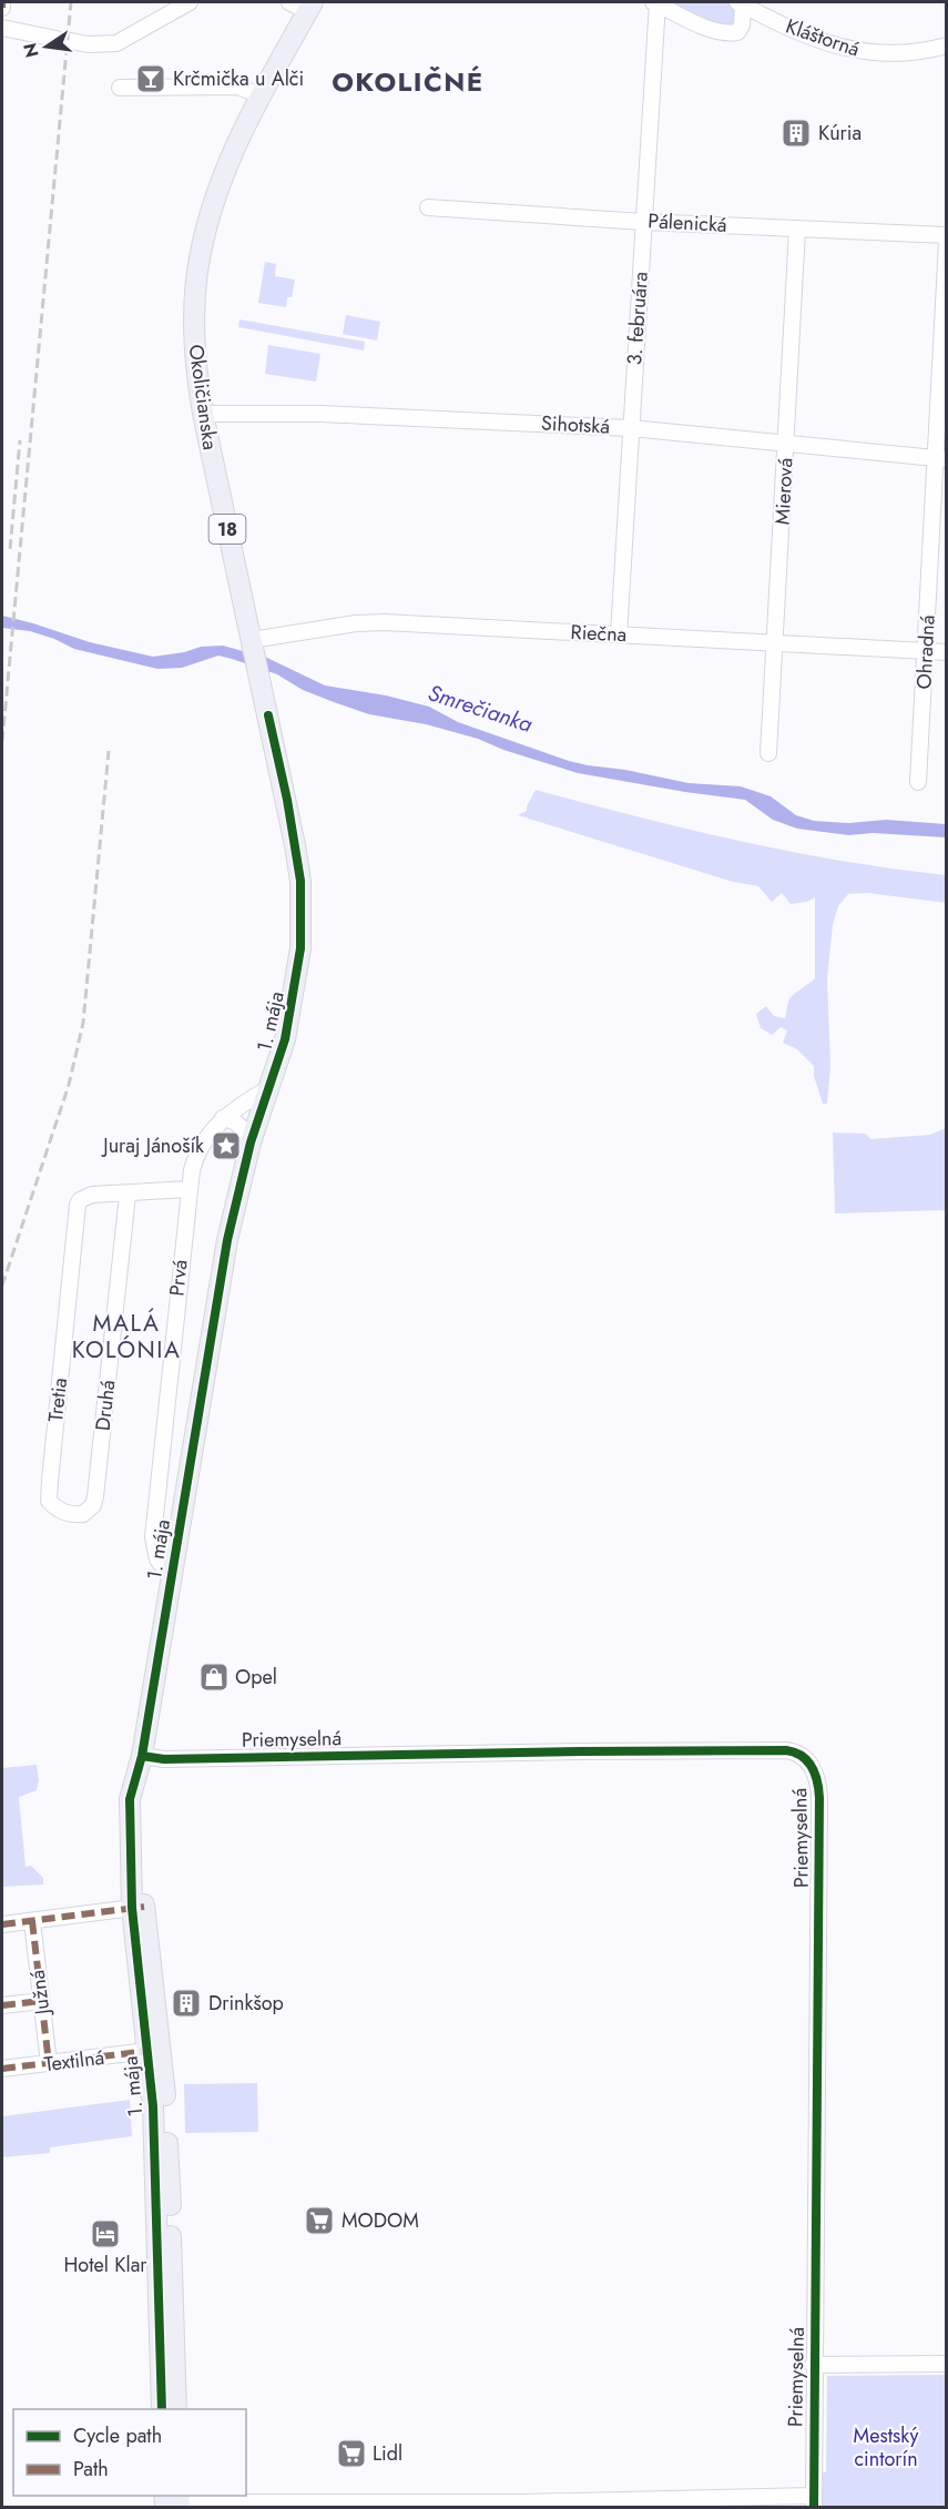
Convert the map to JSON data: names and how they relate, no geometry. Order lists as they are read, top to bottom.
{
  "streets": {
    "main road": ["Okoličianska", "18", "1. mája"],
    "street": [
      "Kláštorná",
      "Pálenická",
      "3. februára",
      "Sihotská",
      "Mierová",
      "Riečna",
      "Ohradná",
      "Prvá",
      "Tretia",
      "Druhá",
      "Priemyselná",
      "Južná",
      "Textilná"
    ]
  },
  "crossings": [
    ["Kláštorná", "3. februára"],
    ["Pálenická", "3. februára"],
    ["Pálenická", "Mierová"],
    ["3. februára", "Sihotská"],
    ["3. februára", "Riečna"],
    ["Okoličianska", "Sihotská"],
    ["Okoličianska", "Riečna"],
    ["Okoličianska", "1. mája"],
    ["Sihotská", "Mierová"],
    ["Sihotská", "Ohradná"],
    ["Mierová", "Riečna"],
    ["Riečna", "Ohradná"],
    ["1. mája", "Prvá"],
    ["1. mája", "Priemyselná"],
    ["1. mája", "Textilná"],
    ["Tretia", "Druhá"],
    ["Južná", "Textilná"]
  ],
  "districts": ["OKOLIČNÉ", "MALÁ KOLÓNIA"],
  "water": ["Smrečianka"],
  "parks": ["Mestský cintorín"],
  "places": {
    "bar": ["Krčmička u Alči"],
    "building": ["Kúria", "Drinkšop"],
    "place": ["Juraj Jánošík"],
    "shop": ["Opel"],
    "supermarket": ["MODOM", "Lidl"],
    "hotel": ["Hotel Klar"]
  },
  "legend": ["Cycle path", "Path"],
  "north": "left"
}
